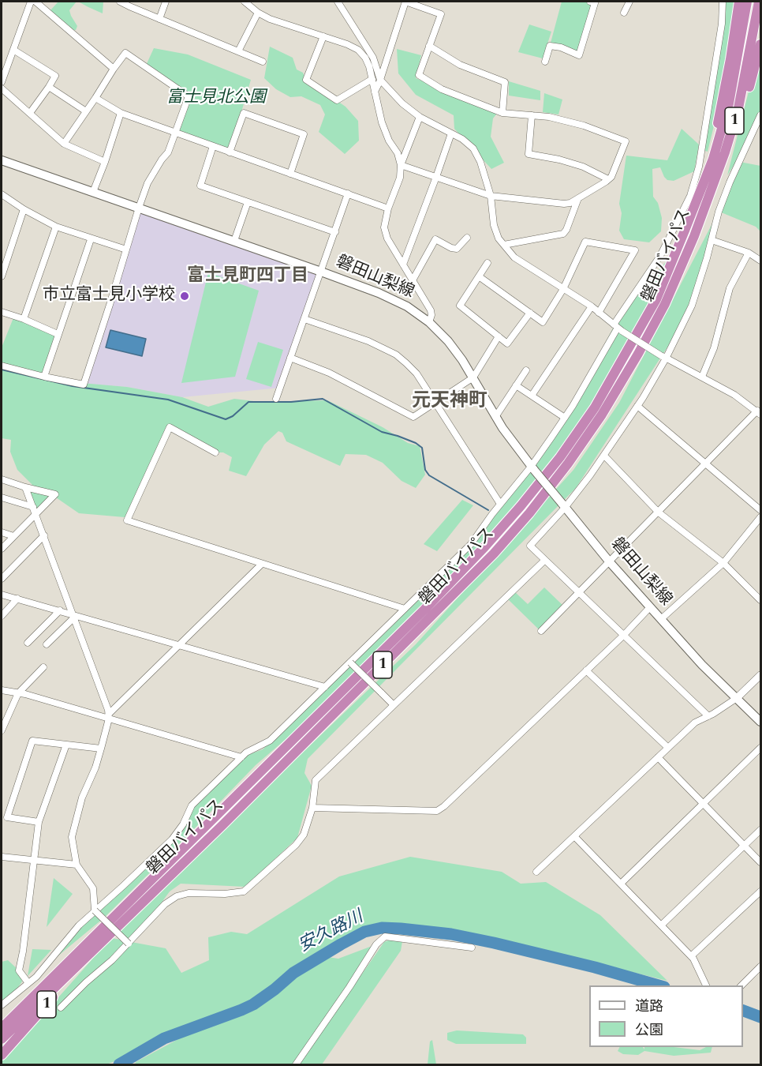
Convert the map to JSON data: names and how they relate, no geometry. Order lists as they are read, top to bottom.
{
  "streets": {
    "highway": ["1", "磐田バイパス"],
    "main road": ["磐田山梨線"]
  },
  "crossings": [
    ["1", "磐田バイパス"]
  ],
  "districts": ["富士見町四丁目", "元天神町"],
  "water": ["安久路川"],
  "parks": ["富士見北公園"],
  "places": ["市立富士見小学校"],
  "legend": ["道路", "公園"]
}
